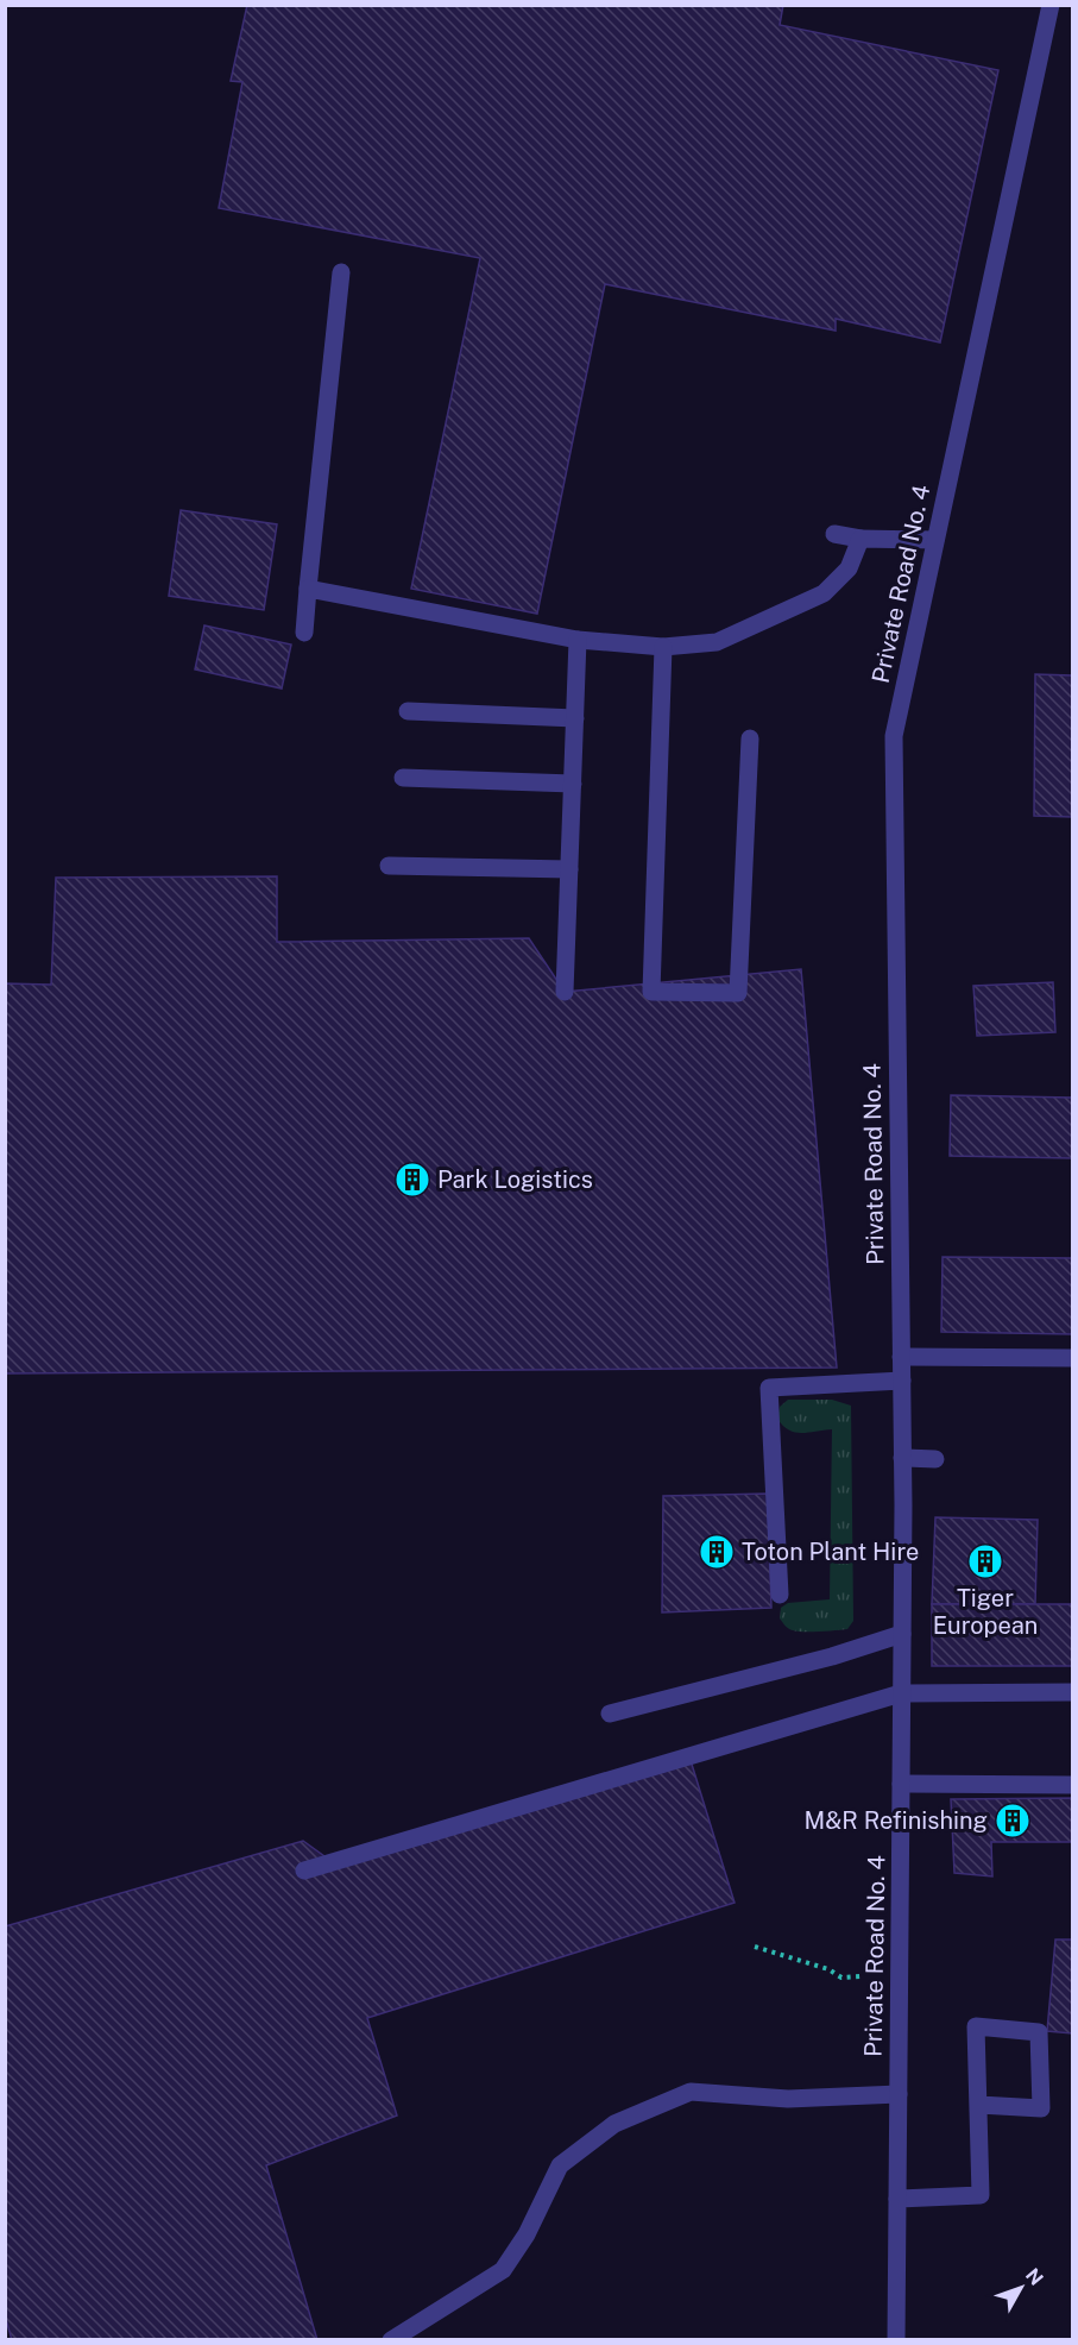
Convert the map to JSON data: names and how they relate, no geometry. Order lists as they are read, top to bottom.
{
  "streets": {
    "street": ["Private Road No. 4"]
  },
  "places": {
    "building": [
      "Park Logistics",
      "Toton Plant Hire",
      "Tiger European",
      "M&R Refinishing"
    ]
  },
  "north": "top right"
}
